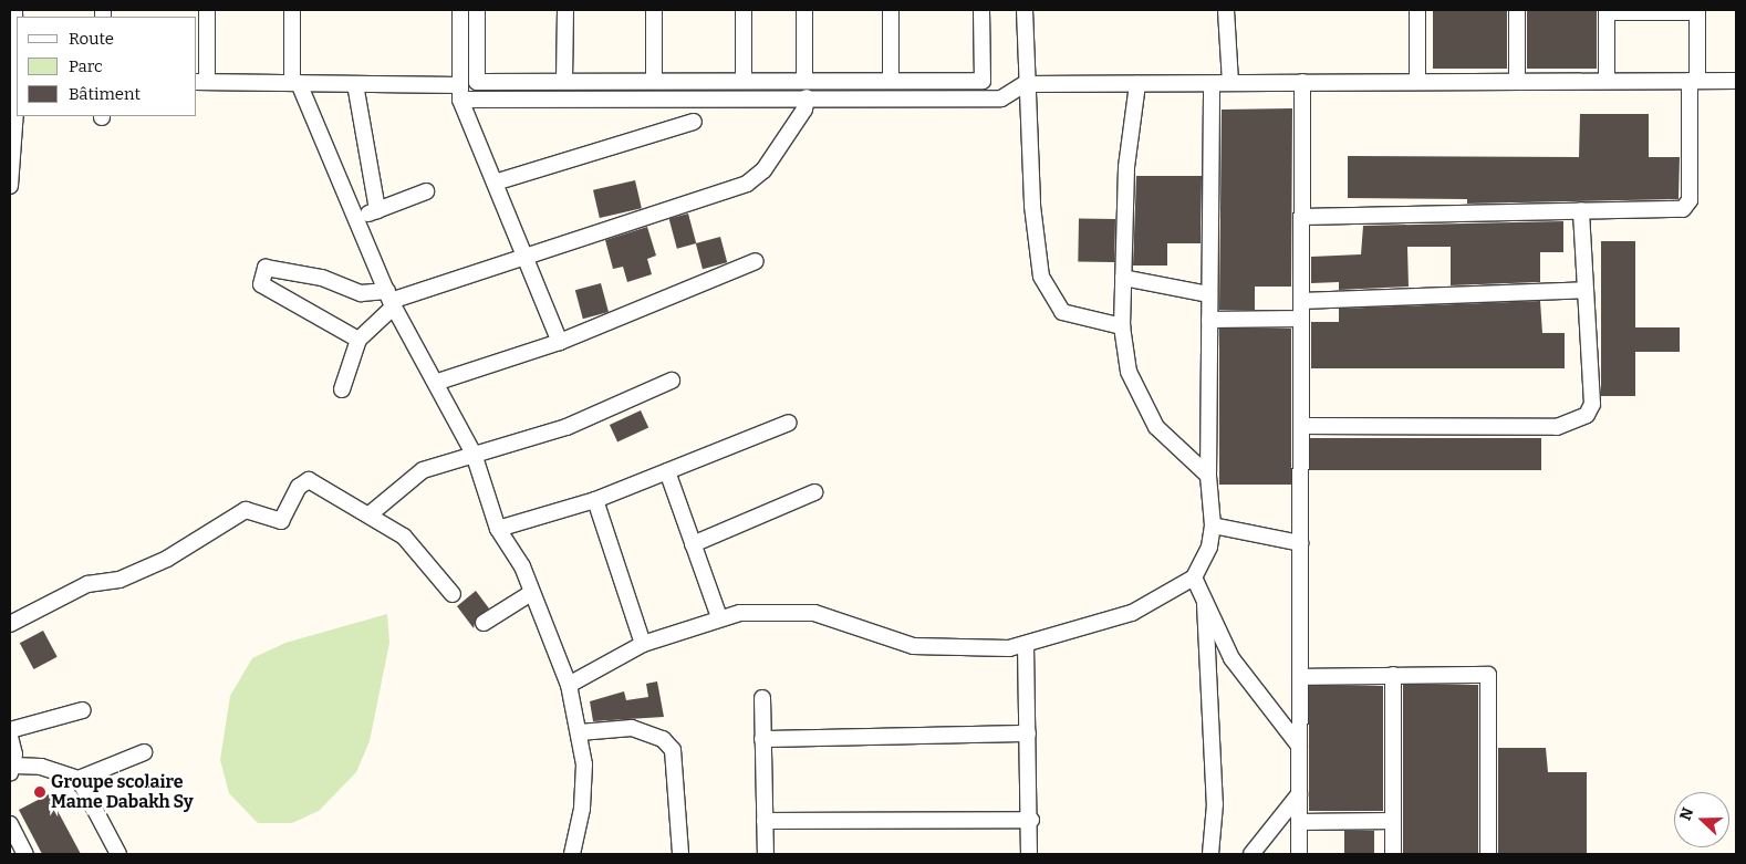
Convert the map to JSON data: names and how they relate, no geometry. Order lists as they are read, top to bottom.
{
  "places": ["Groupe scolaire Mame Dabakh Sy"],
  "legend": ["Route", "Parc", "Bâtiment"],
  "north": "left"
}
